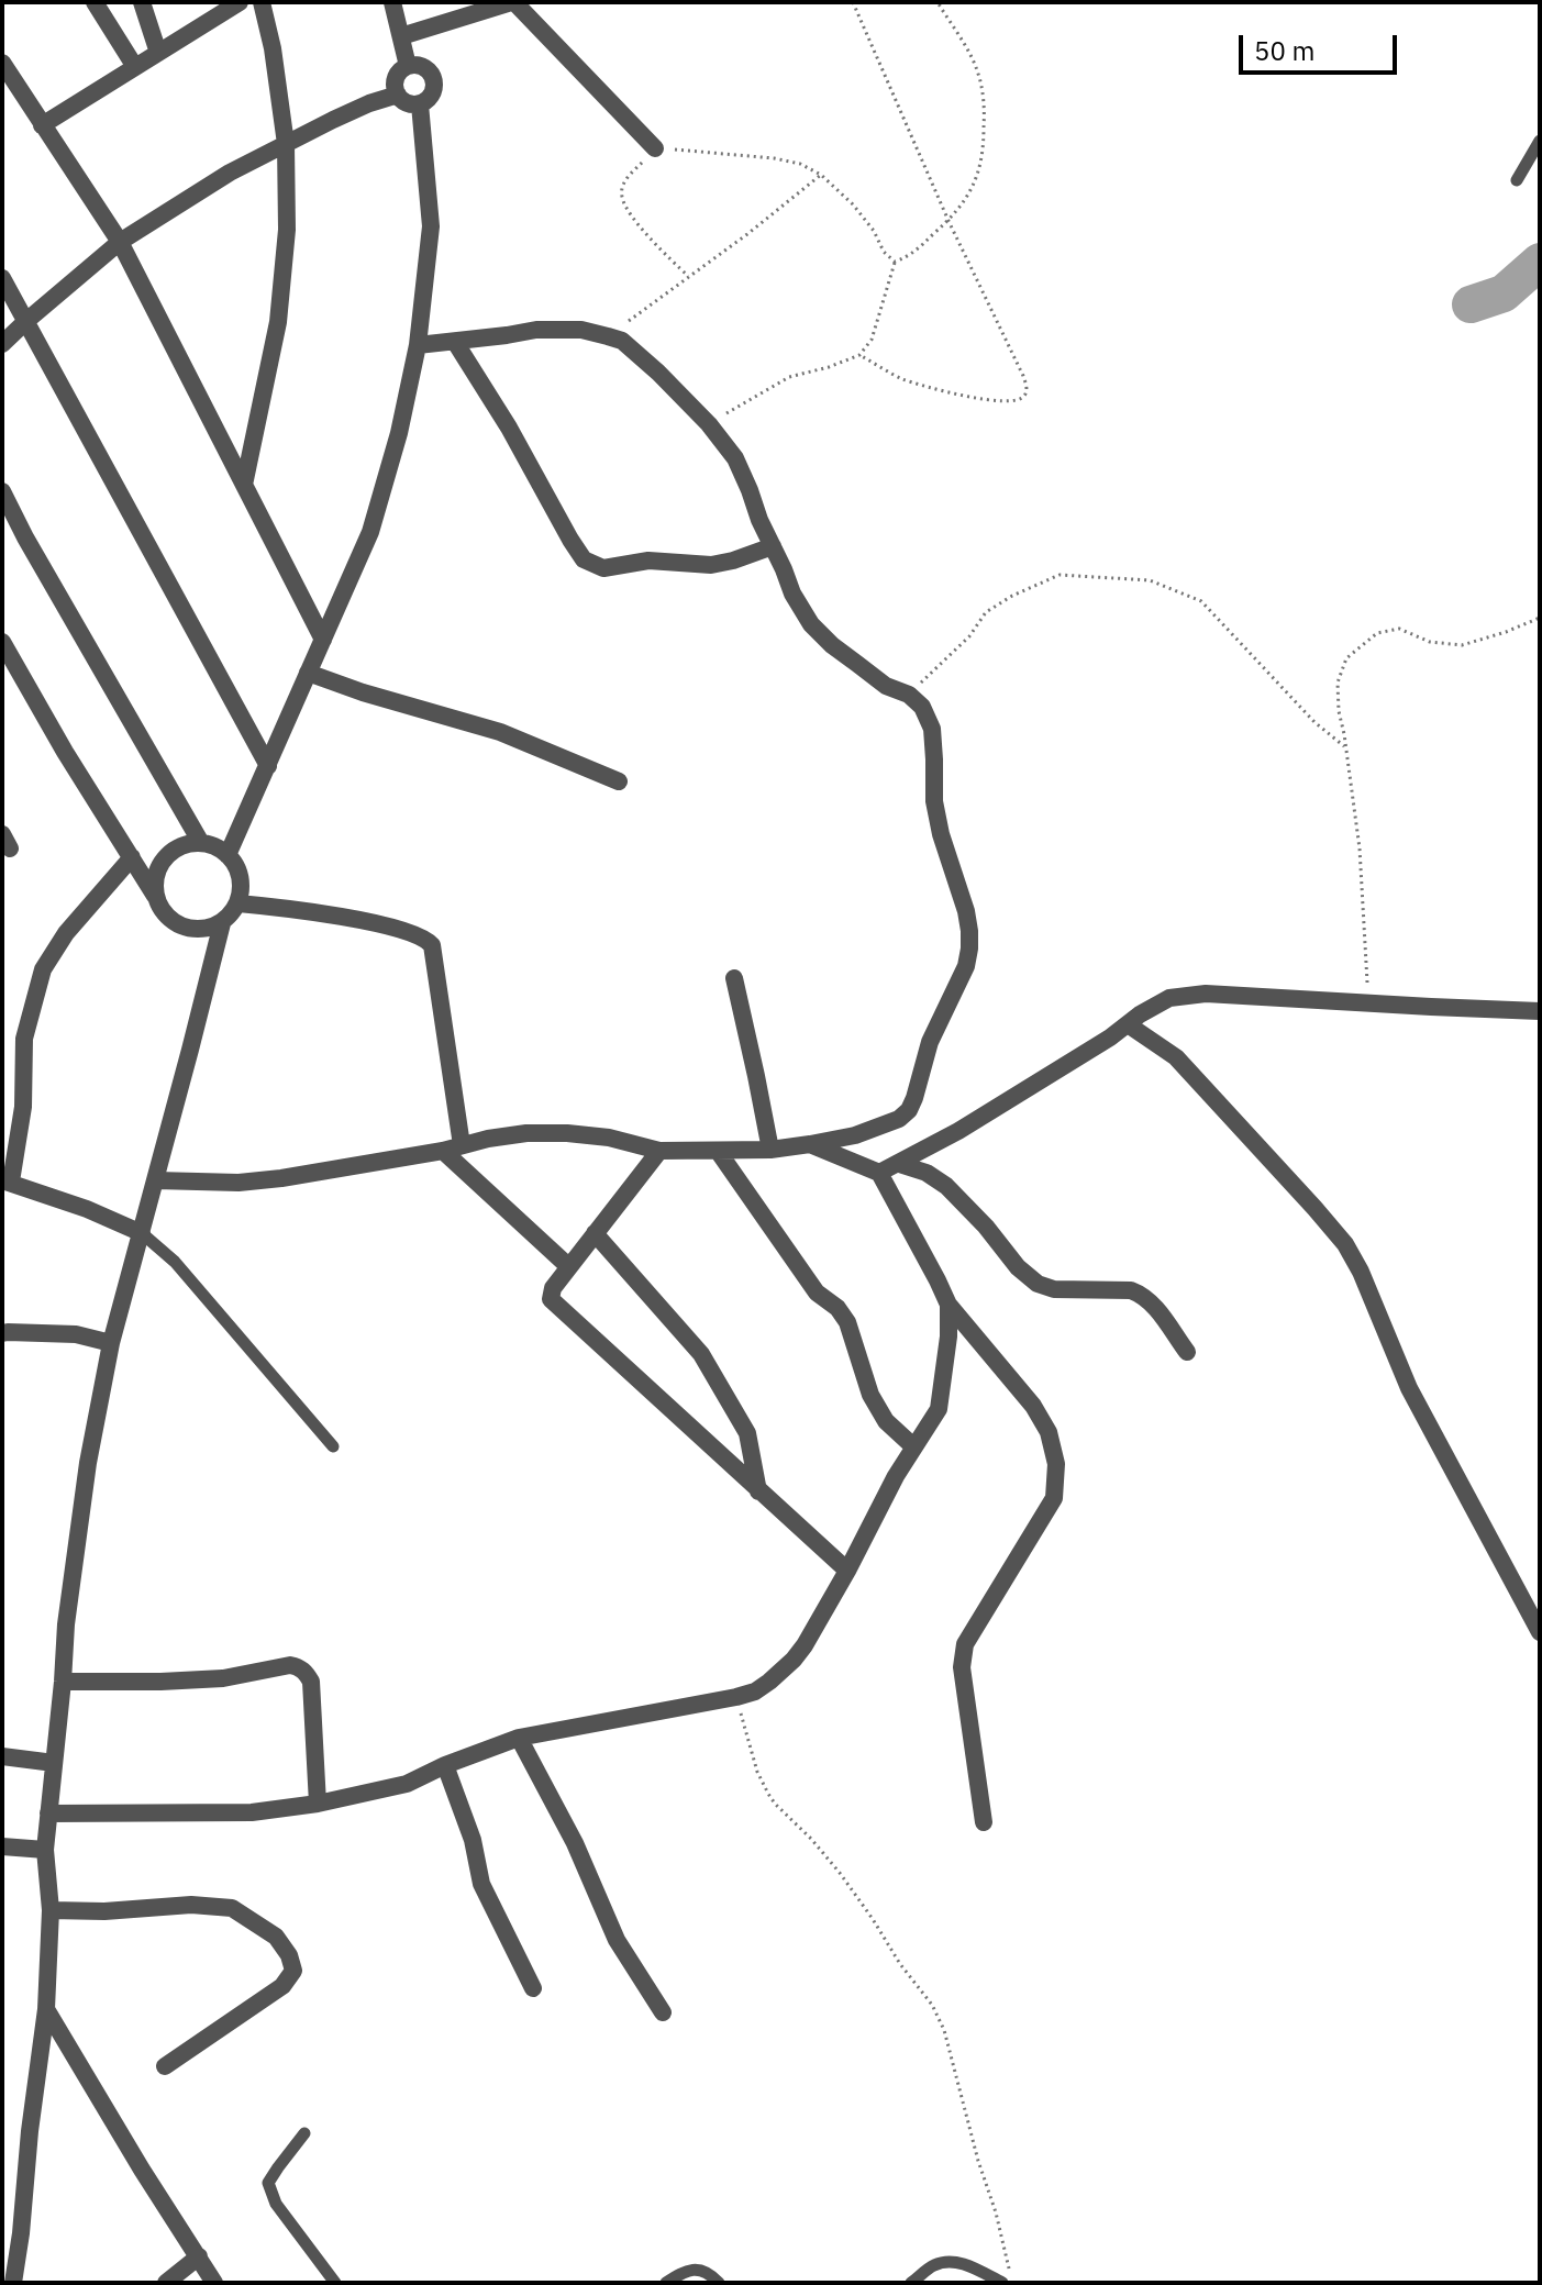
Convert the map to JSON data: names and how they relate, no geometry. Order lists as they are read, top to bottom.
{
  "scale_bar": "50 m"
}
